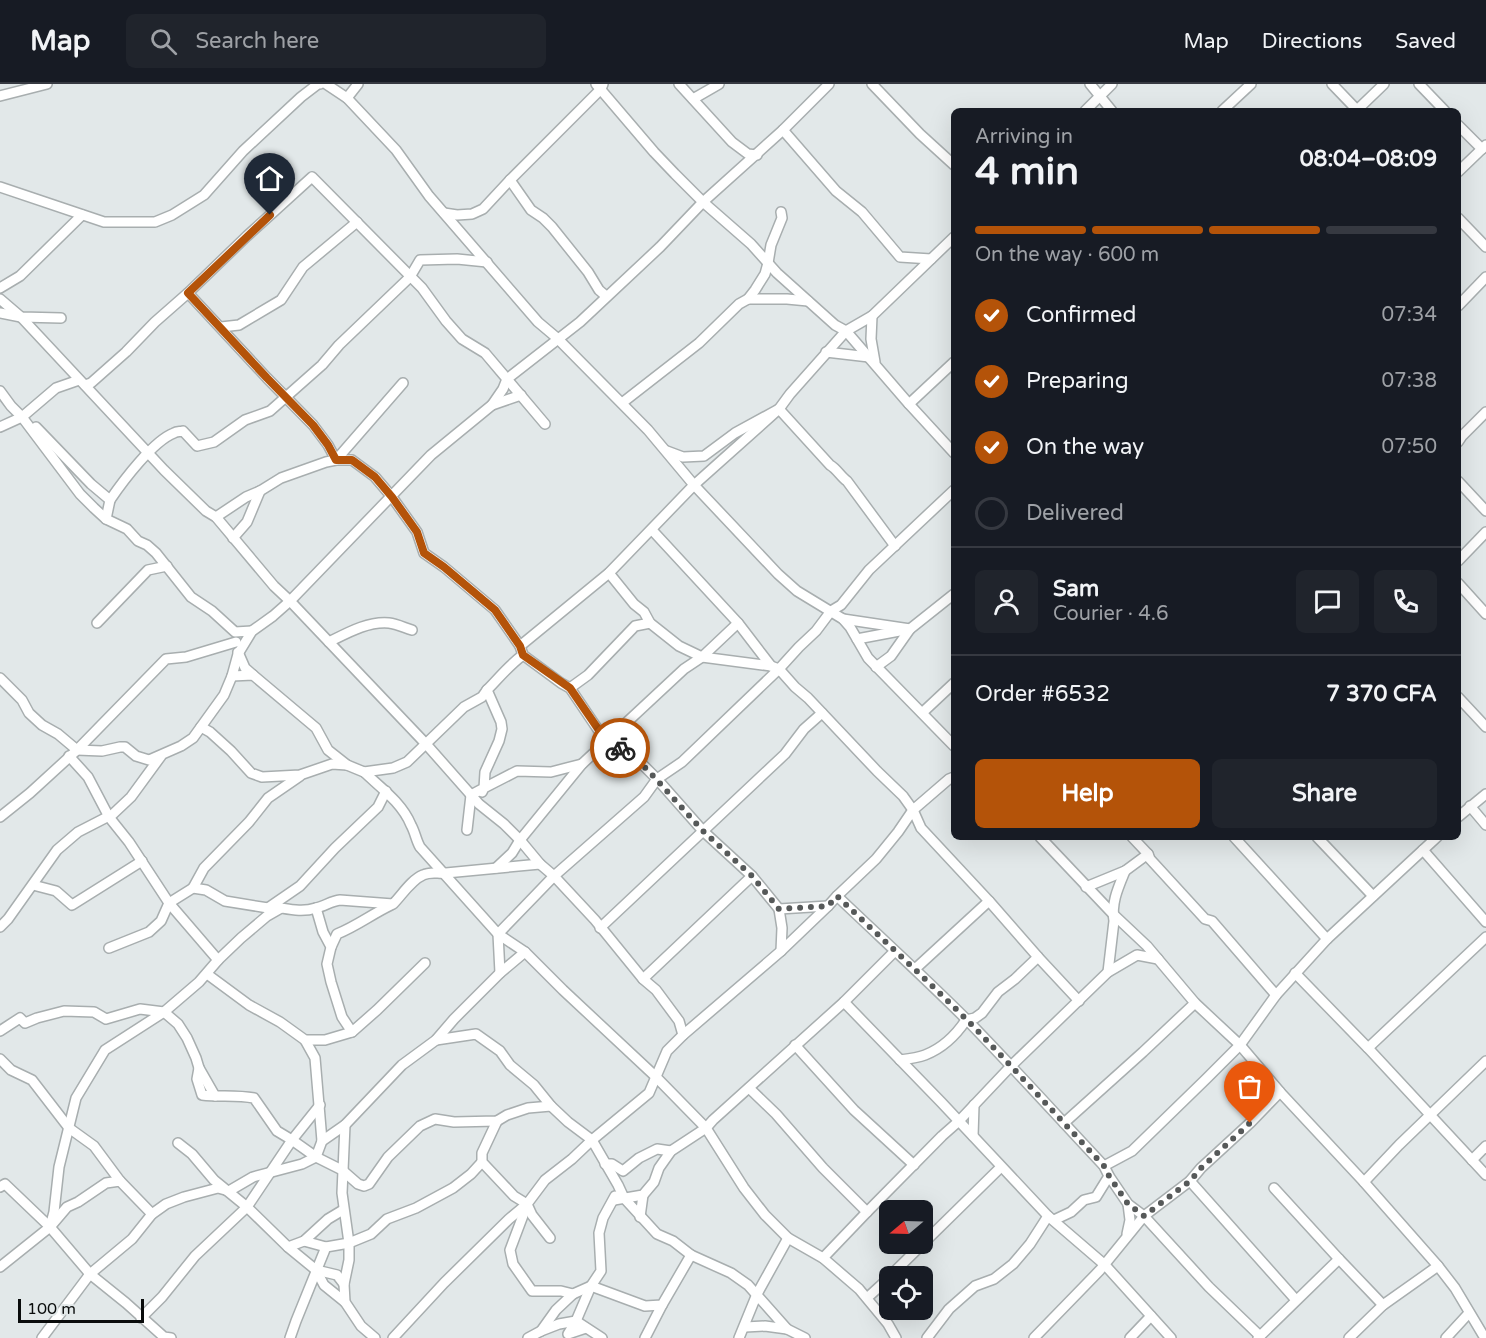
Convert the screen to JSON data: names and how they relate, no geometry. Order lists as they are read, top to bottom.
{
  "scale_bar": "100 m",
  "north": "left",
  "page": {
    "header": "Map",
    "search": "Search here",
    "nav": ["Map", "Directions", "Saved"],
    "heading": ["4 min", "Arriving in", "08:04–08:09"],
    "panel": [
      "Sam",
      "Courier · 4.6",
      "Order #6532",
      "7 370 CFA"
    ],
    "bar": "On the way · 600 m",
    "list": [
      ["Confirmed", "07:34"],
      ["Preparing", "07:38"],
      ["On the way", "07:50"],
      "Delivered"
    ],
    "buttons": ["Help", "Share"],
    "scale": "100 m"
  }
}
